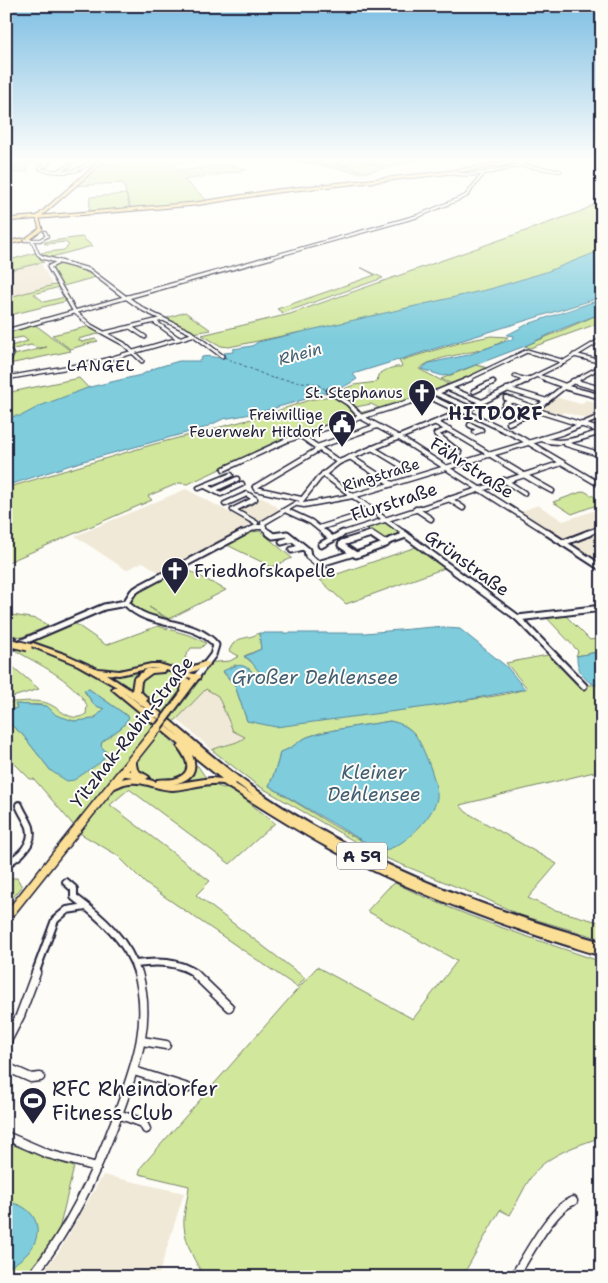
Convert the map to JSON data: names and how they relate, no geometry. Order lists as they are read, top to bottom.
{
  "streets": {
    "highway": ["A 59"],
    "main road": ["Yitzhak-Rabin-Straße"],
    "street": [
      "Fährstraße",
      "Ringstraße",
      "Flurstraße",
      "Grünstraße"
    ]
  },
  "crossings": [
    ["Fährstraße", "Ringstraße"],
    ["Fährstraße", "Flurstraße"],
    ["Ringstraße", "Grünstraße"],
    ["Flurstraße", "Grünstraße"]
  ],
  "districts": ["LANGEL", "HITDORF"],
  "water": ["Rhein", "Großer Dehlensee", "Kleiner Dehlensee"],
  "places": {
    "church": ["St. Stephanus", "Friedhofskapelle"],
    "public building": ["Freiwillige Feuerwehr Hitdorf"],
    "sports": ["RFC Rheindorfer Fitness Club"]
  }
}
